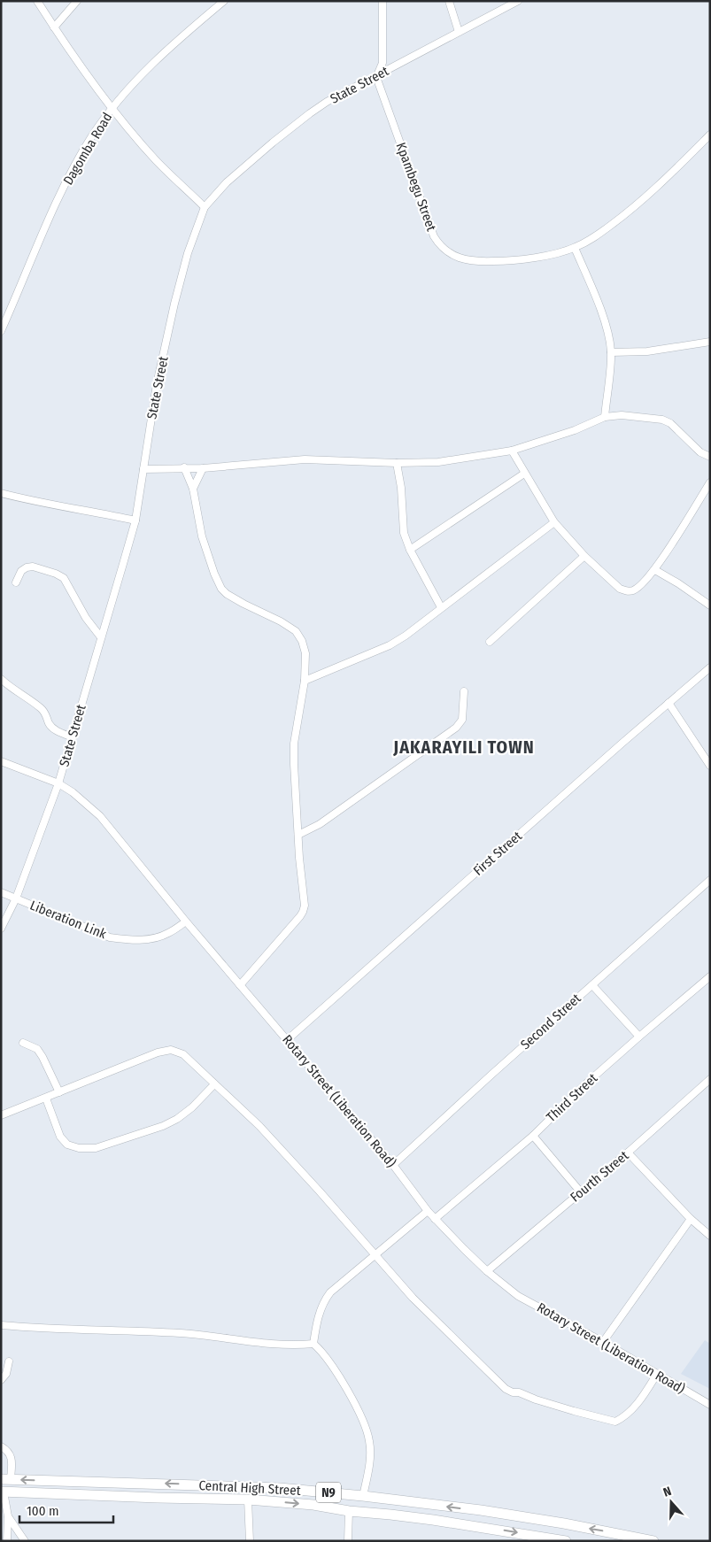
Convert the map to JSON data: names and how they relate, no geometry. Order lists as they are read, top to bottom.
{
  "streets": {
    "highway": ["Central High Street", "N9"],
    "street": [
      "State Street",
      "Dagomba Road",
      "Kpambegu Street",
      "First Street",
      "Liberation Link",
      "Second Street",
      "Third Street",
      "Rotary Street (Liberation Road)",
      "Fourth Street"
    ]
  },
  "crossings": [
    ["State Street", "Kpambegu Street"],
    ["State Street", "Liberation Link"],
    ["State Street", "Rotary Street (Liberation Road)"],
    ["First Street", "Rotary Street (Liberation Road)"],
    ["Liberation Link", "Rotary Street (Liberation Road)"],
    ["Second Street", "Rotary Street (Liberation Road)"],
    ["Third Street", "Rotary Street (Liberation Road)"],
    ["Rotary Street (Liberation Road)", "Fourth Street"]
  ],
  "districts": ["JAKARAYILI TOWN"],
  "scale_bar": "100 m",
  "north": "top"
}
